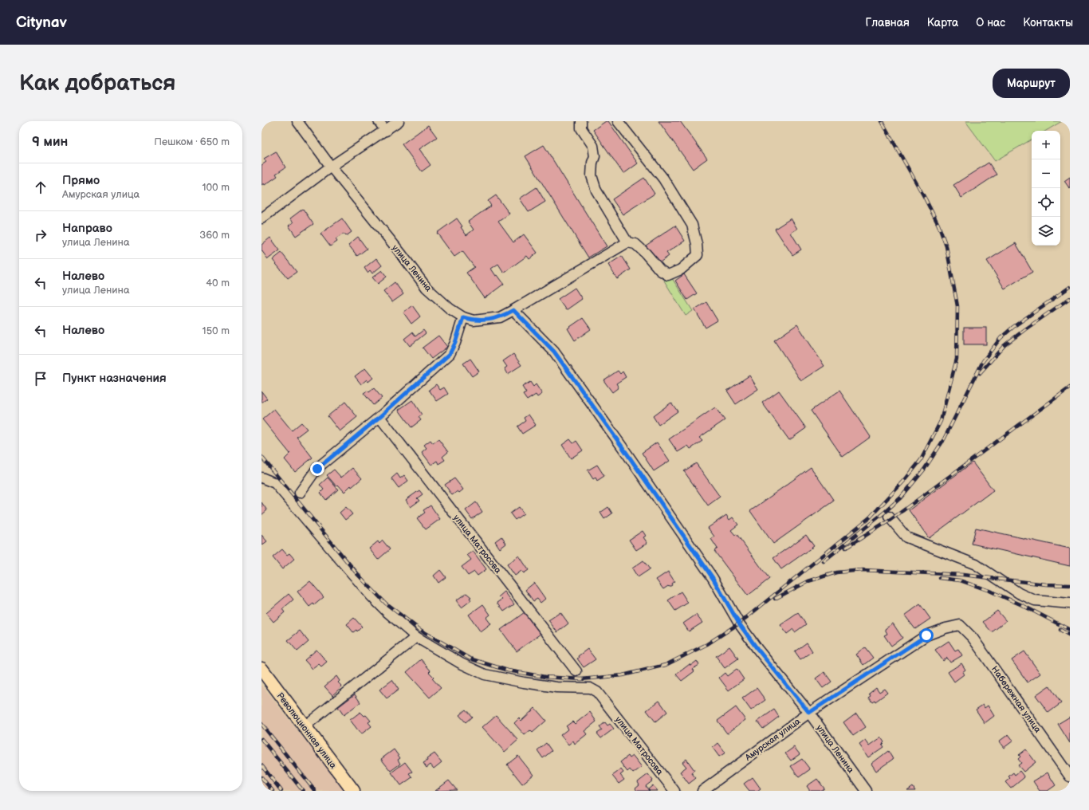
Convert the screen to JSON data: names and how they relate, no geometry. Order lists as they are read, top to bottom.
{
  "streets": {
    "main road": ["Революционная улица"],
    "street": [
      "улица Ленина",
      "улица Матросова",
      "Набережная улица",
      "Амурская улица"
    ]
  },
  "crossings": [
    ["улица Ленина", "Амурская улица"],
    ["Набережная улица", "Амурская улица"]
  ],
  "page": {
    "header": "Citynav",
    "nav": [
      "Главная",
      "Карта",
      "О нас",
      "Контакты"
    ],
    "buttons": "Маршрут",
    "title": "Как добраться",
    "heading": ["9 мин", "Пешком · 650 m"],
    "map_buttons": ["+", "−"],
    "list": [
      ["Прямо", "Амурская улица", "100 m"],
      ["Направо", "улица Ленина", "360 m"],
      ["Налево", "улица Ленина", "40 m"],
      ["Налево", "150 m"],
      "Пункт назначения"
    ]
  }
}
